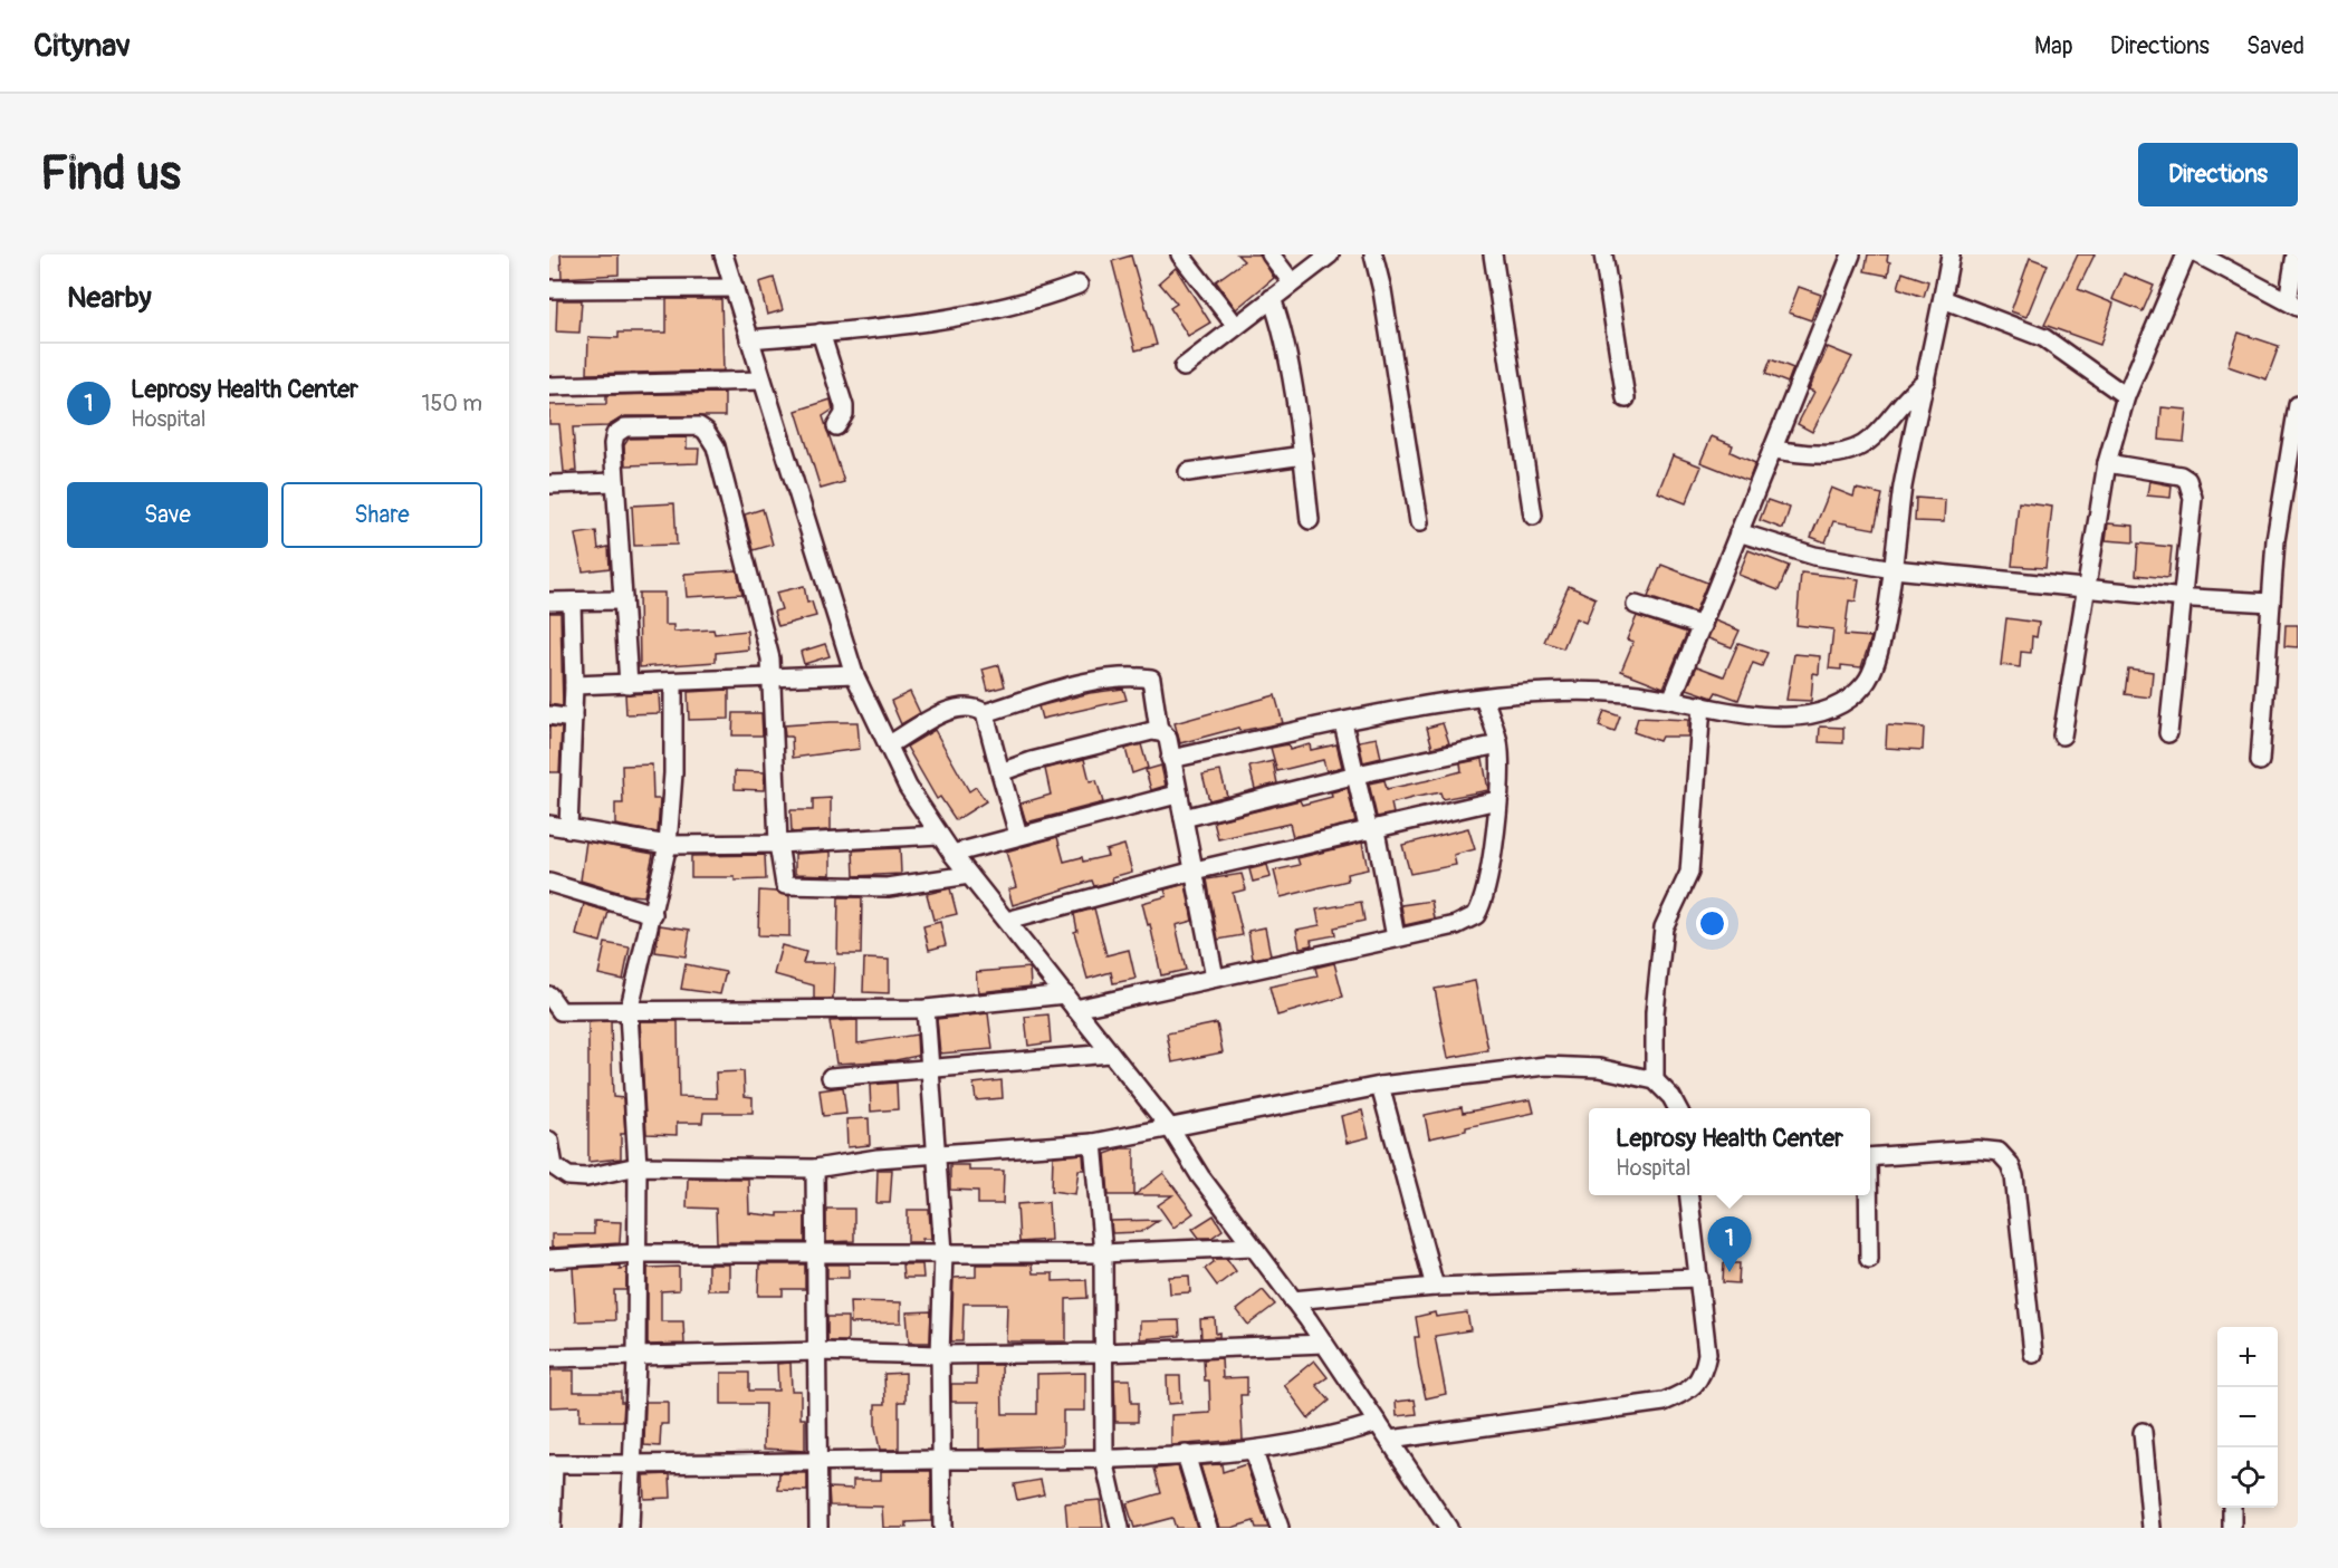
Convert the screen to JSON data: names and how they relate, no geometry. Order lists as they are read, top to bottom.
{
  "page": {
    "header": "Citynav",
    "nav": ["Map", "Directions", "Saved"],
    "buttons": [
      "Directions",
      ["Save", "Share"]
    ],
    "title": "Find us",
    "heading": "Nearby",
    "list": [
      {
        "mark": "1",
        "name": "Leprosy Health Center",
        "note": "Hospital",
        "value": "150 m"
      }
    ],
    "popup": ["Leprosy Health Center", "Hospital"],
    "pins": "1",
    "map_buttons": ["+", "−"]
  }
}
